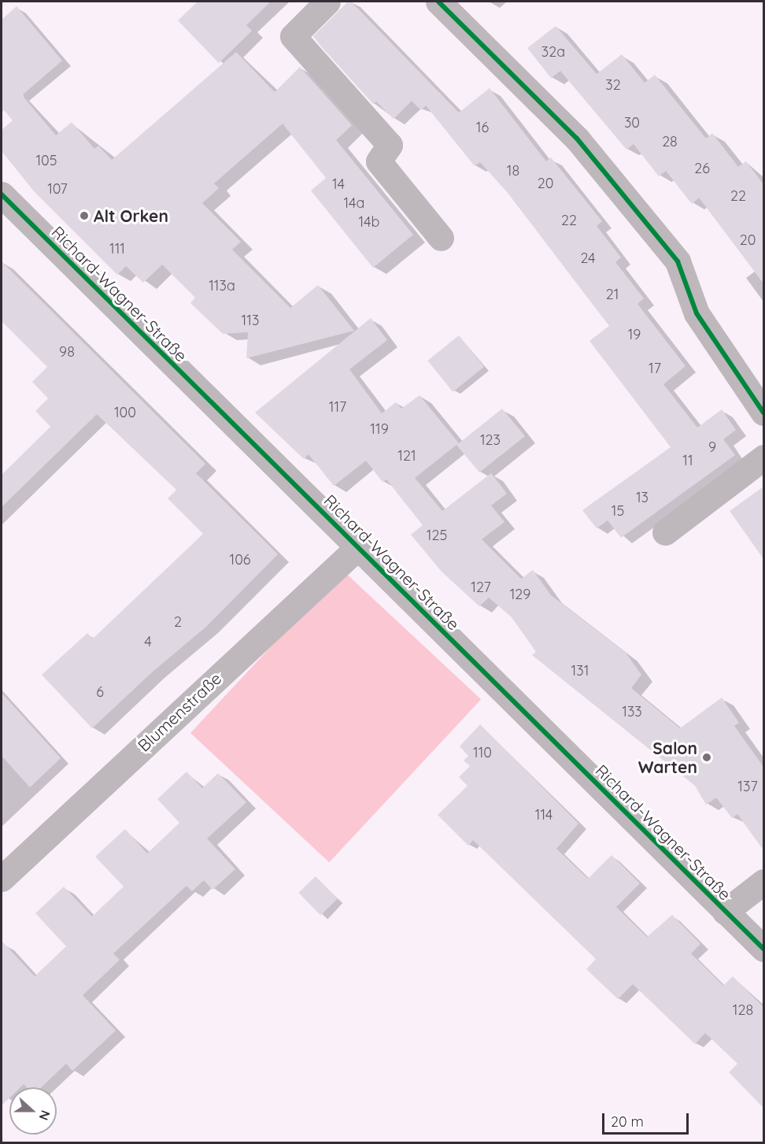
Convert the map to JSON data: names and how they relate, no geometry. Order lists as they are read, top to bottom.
{
  "streets": {
    "street": ["Richard-Wagner-Straße", "Blumenstraße"]
  },
  "crossings": [
    ["Richard-Wagner-Straße", "Blumenstraße"]
  ],
  "places": ["Alt Orken", "Salon Warten"],
  "house_numbers": [
    "32a",
    "32",
    "30",
    "16",
    "28",
    "105",
    "26",
    "18",
    "20",
    "14",
    "107",
    "22",
    "14a",
    "22",
    "14b",
    "20",
    "111",
    "24",
    "113a",
    "21",
    "113",
    "19",
    "98",
    "17",
    "117",
    "100",
    "119",
    "123",
    "9",
    "121",
    "11",
    "13",
    "15",
    "125",
    "106",
    "127",
    "129",
    "2",
    "4",
    "131",
    "6",
    "133",
    "110",
    "137",
    "114",
    "128"
  ],
  "scale_bar": "20 m",
  "north": "right"
}
